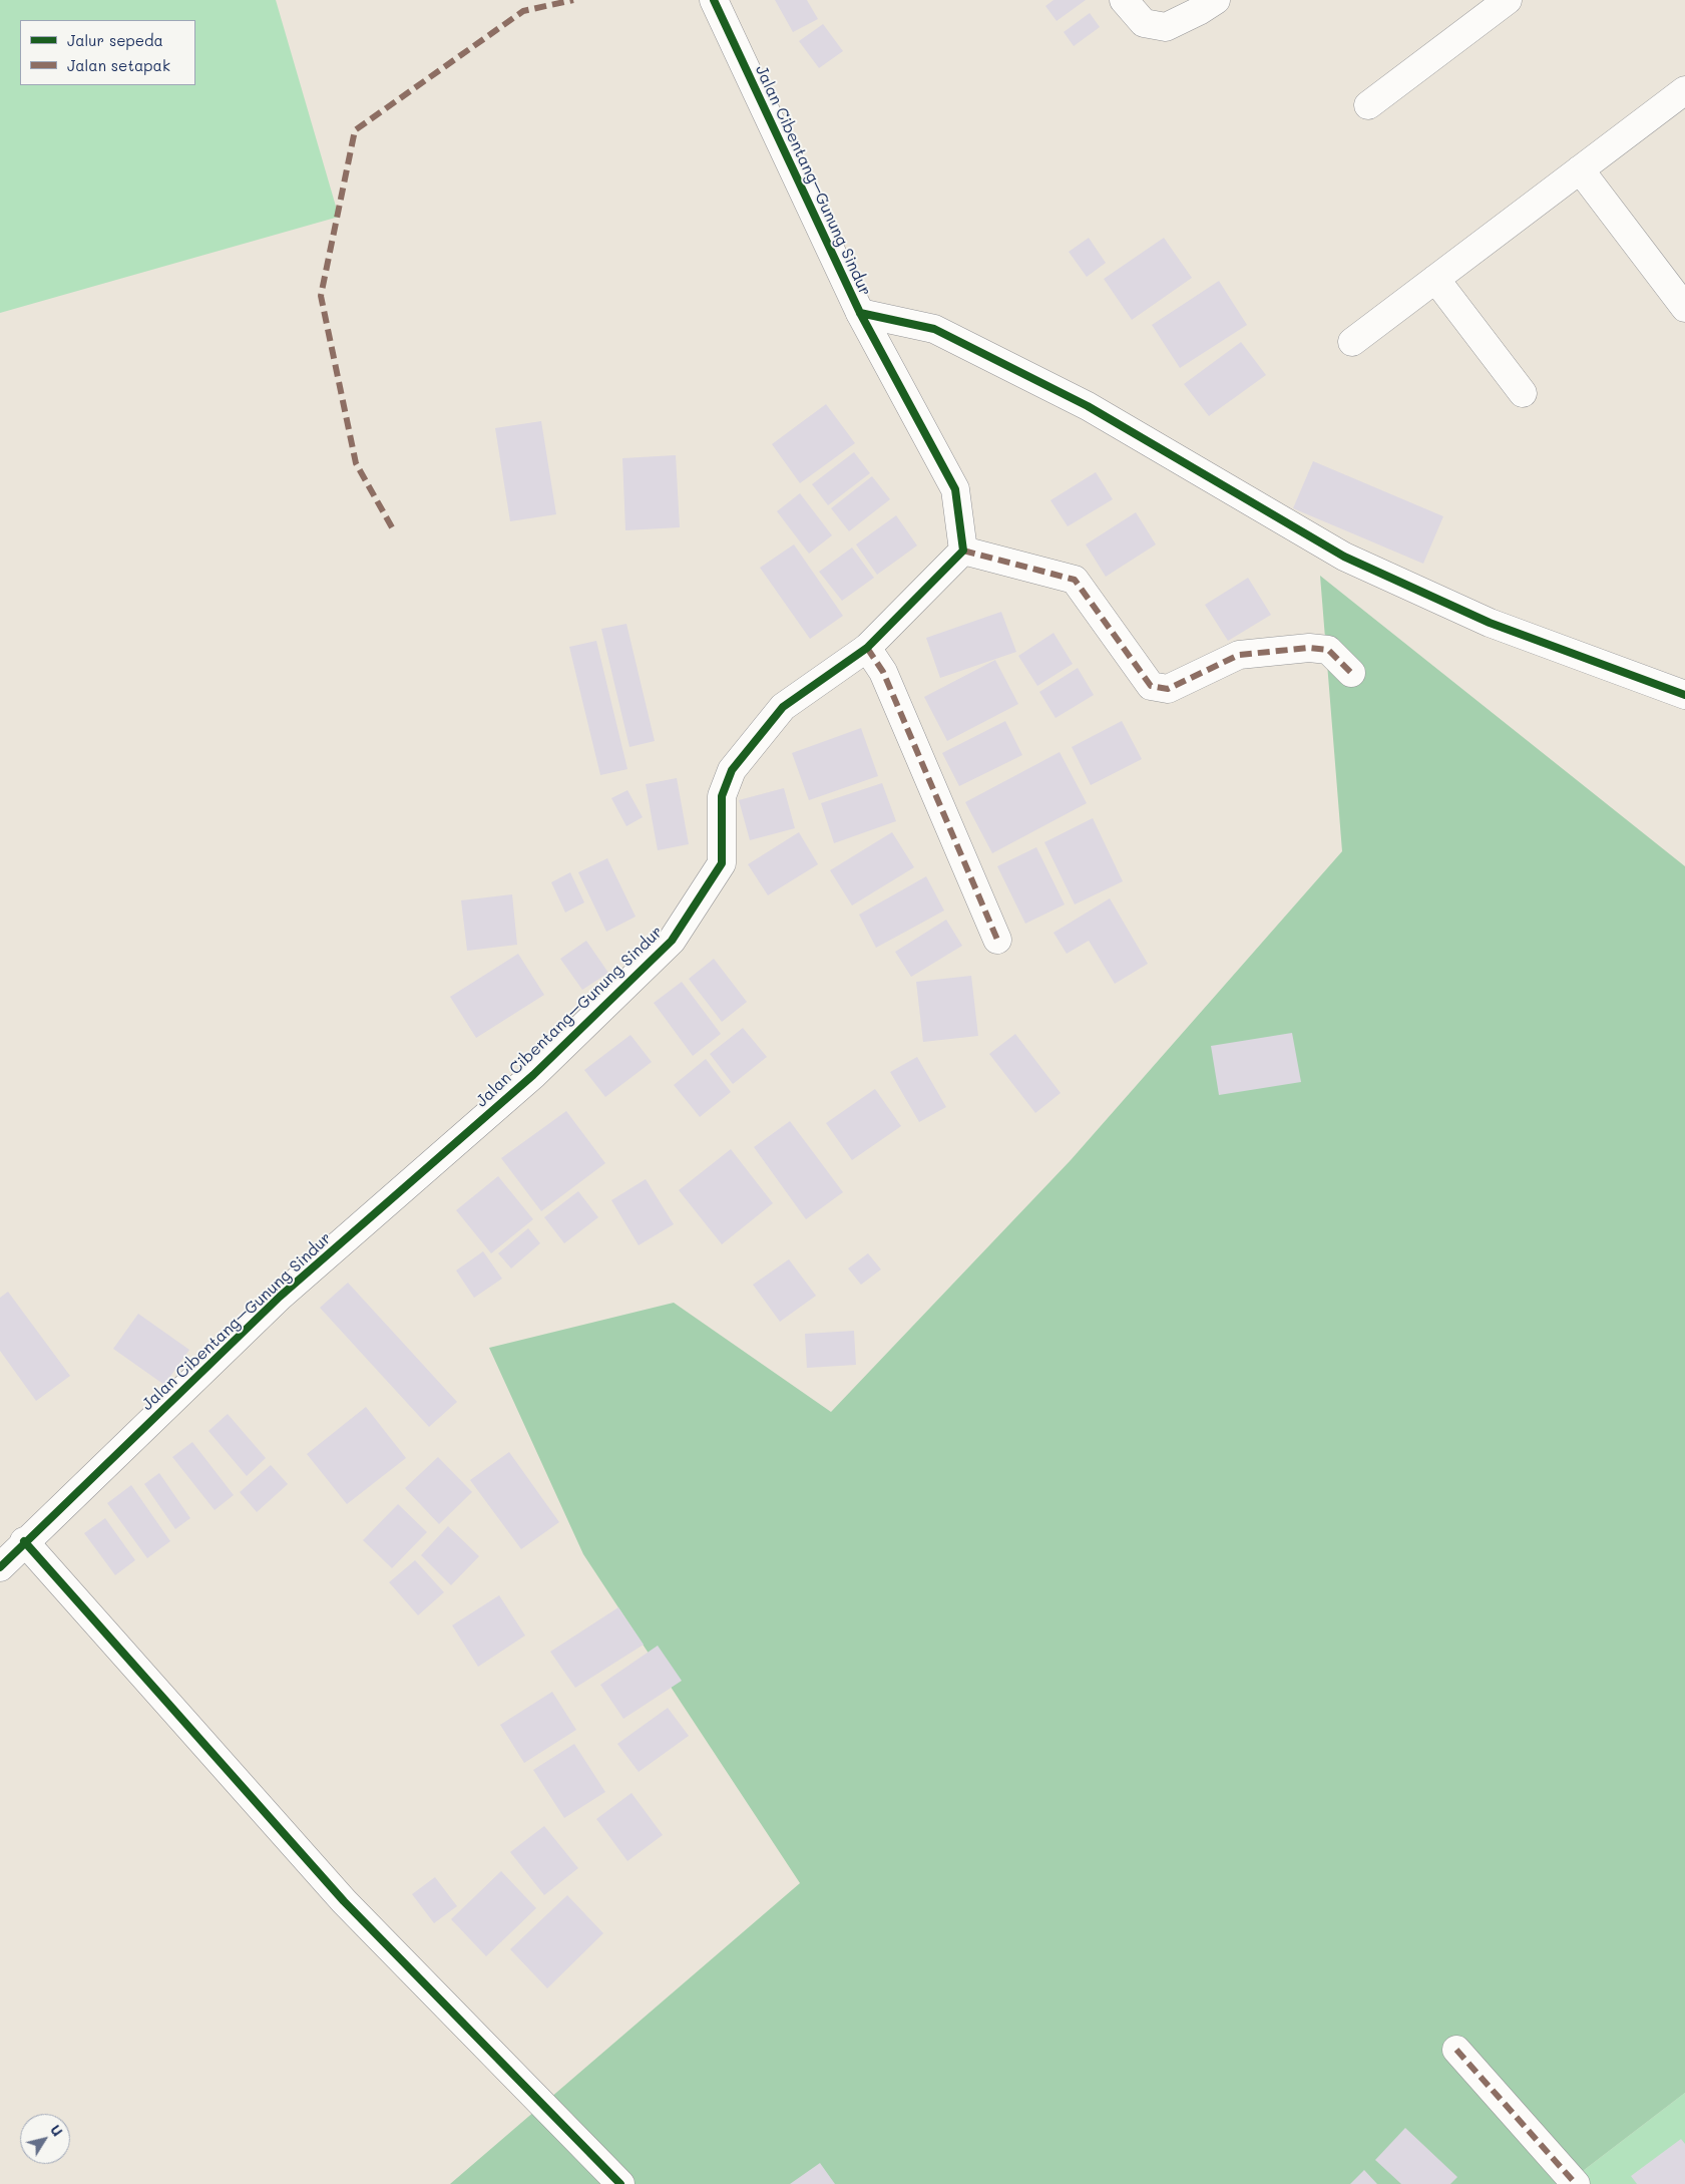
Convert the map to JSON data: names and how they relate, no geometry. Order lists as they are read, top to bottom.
{
  "streets": {
    "street": ["Jalan Cibentang–Gunung Sindur"]
  },
  "legend": ["Jalur sepeda", "Jalan setapak"],
  "north": "top right"
}
